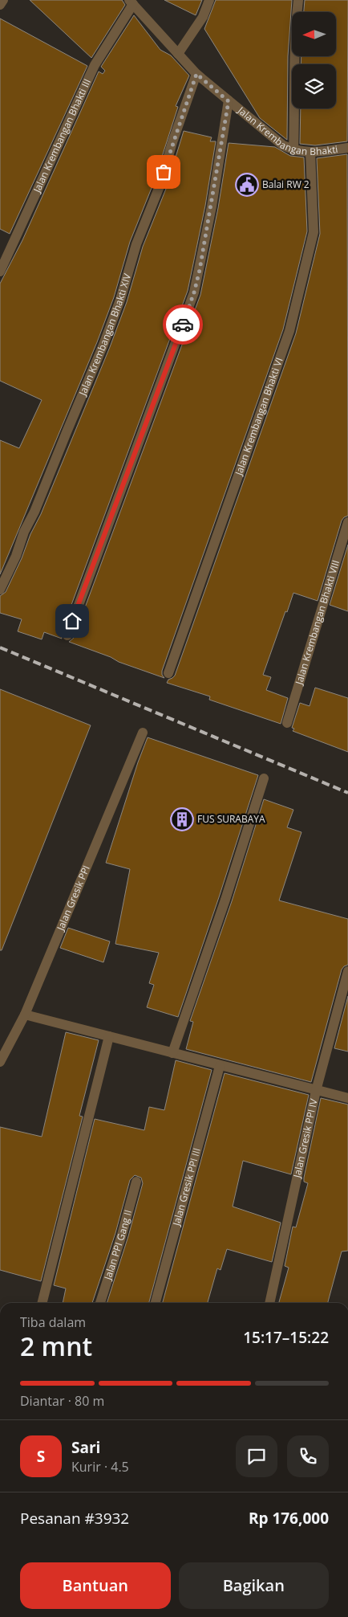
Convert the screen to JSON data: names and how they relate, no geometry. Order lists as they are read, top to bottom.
{
  "streets": {
    "street": [
      "Jalan Krembangan Bhakti",
      "Jalan Krembangan Bhakti III",
      "Jalan Krembangan Bhakti XIV",
      "Jalan Krembangan Bhakti VI",
      "Jalan Krembangan Bhakti VIII",
      "Jalan Gresik PPI",
      "Jalan Gresik PPI IV",
      "Jalan Gresik PPI III",
      "Jalan PPI Gang II"
    ]
  },
  "crossings": [
    ["Jalan Krembangan Bhakti", "Jalan Krembangan Bhakti III"],
    ["Jalan Krembangan Bhakti", "Jalan Krembangan Bhakti XIV"],
    ["Jalan Krembangan Bhakti", "Jalan Krembangan Bhakti VI"]
  ],
  "places": {
    "public building": ["Balai RW 2"],
    "building": ["FUS SURABAYA"]
  },
  "north": "left",
  "page": {
    "heading": ["2 mnt", "Tiba dalam", "15:17–15:22"],
    "panel": [
      "Sari",
      "Kurir · 4.5",
      "Pesanan #3932",
      "Rp 176,000"
    ],
    "bar": "Diantar · 80 m",
    "round": "S",
    "buttons": ["Bantuan", "Bagikan"]
  }
}
